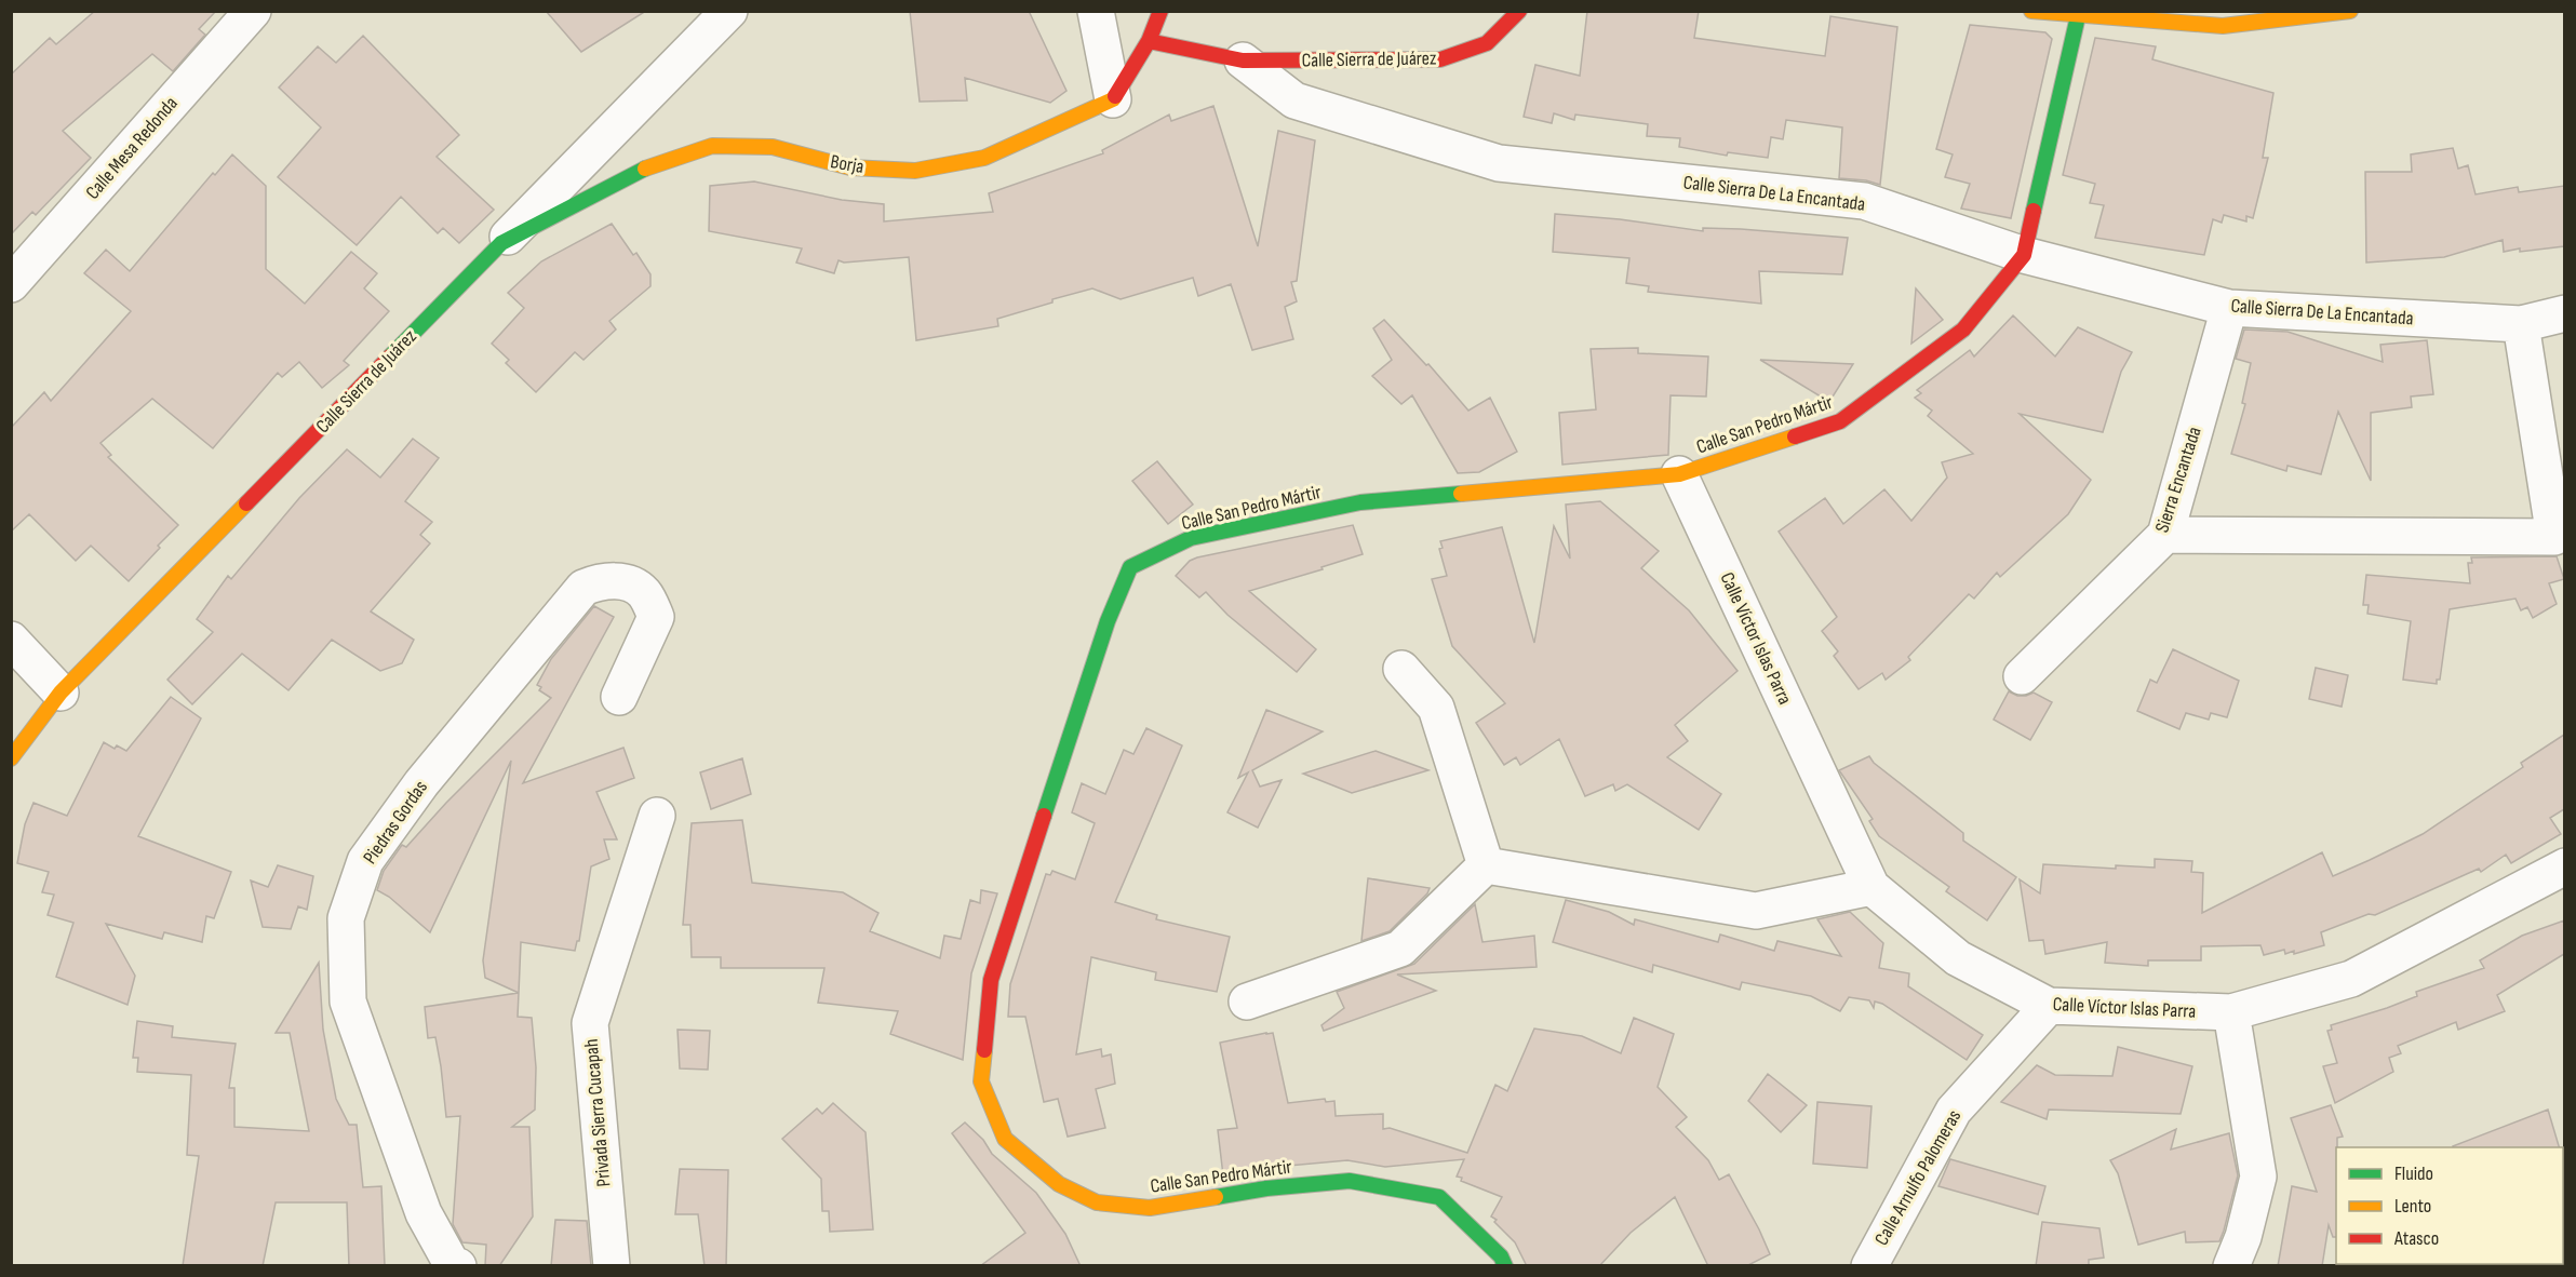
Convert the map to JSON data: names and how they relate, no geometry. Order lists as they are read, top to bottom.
{
  "streets": {
    "street": [
      "Calle Sierra de Juárez",
      "Calle Mesa Redonda",
      "Borja",
      "Calle Sierra De La Encantada",
      "Calle San Pedro Mártir",
      "Sierra Encantada",
      "Calle Víctor Islas Parra",
      "Piedras Gordas",
      "Privada Sierra Cucapah",
      "Calle Arnulfo Palomeras"
    ]
  },
  "crossings": [
    ["Calle Sierra de Juárez", "Borja"],
    ["Calle Sierra de Juárez", "Calle Sierra De La Encantada"],
    ["Calle Sierra De La Encantada", "Calle San Pedro Mártir"],
    ["Calle Sierra De La Encantada", "Sierra Encantada"],
    ["Calle San Pedro Mártir", "Calle Víctor Islas Parra"],
    ["Calle Víctor Islas Parra", "Calle Arnulfo Palomeras"]
  ],
  "legend": ["Fluido", "Lento", "Atasco"]
}
